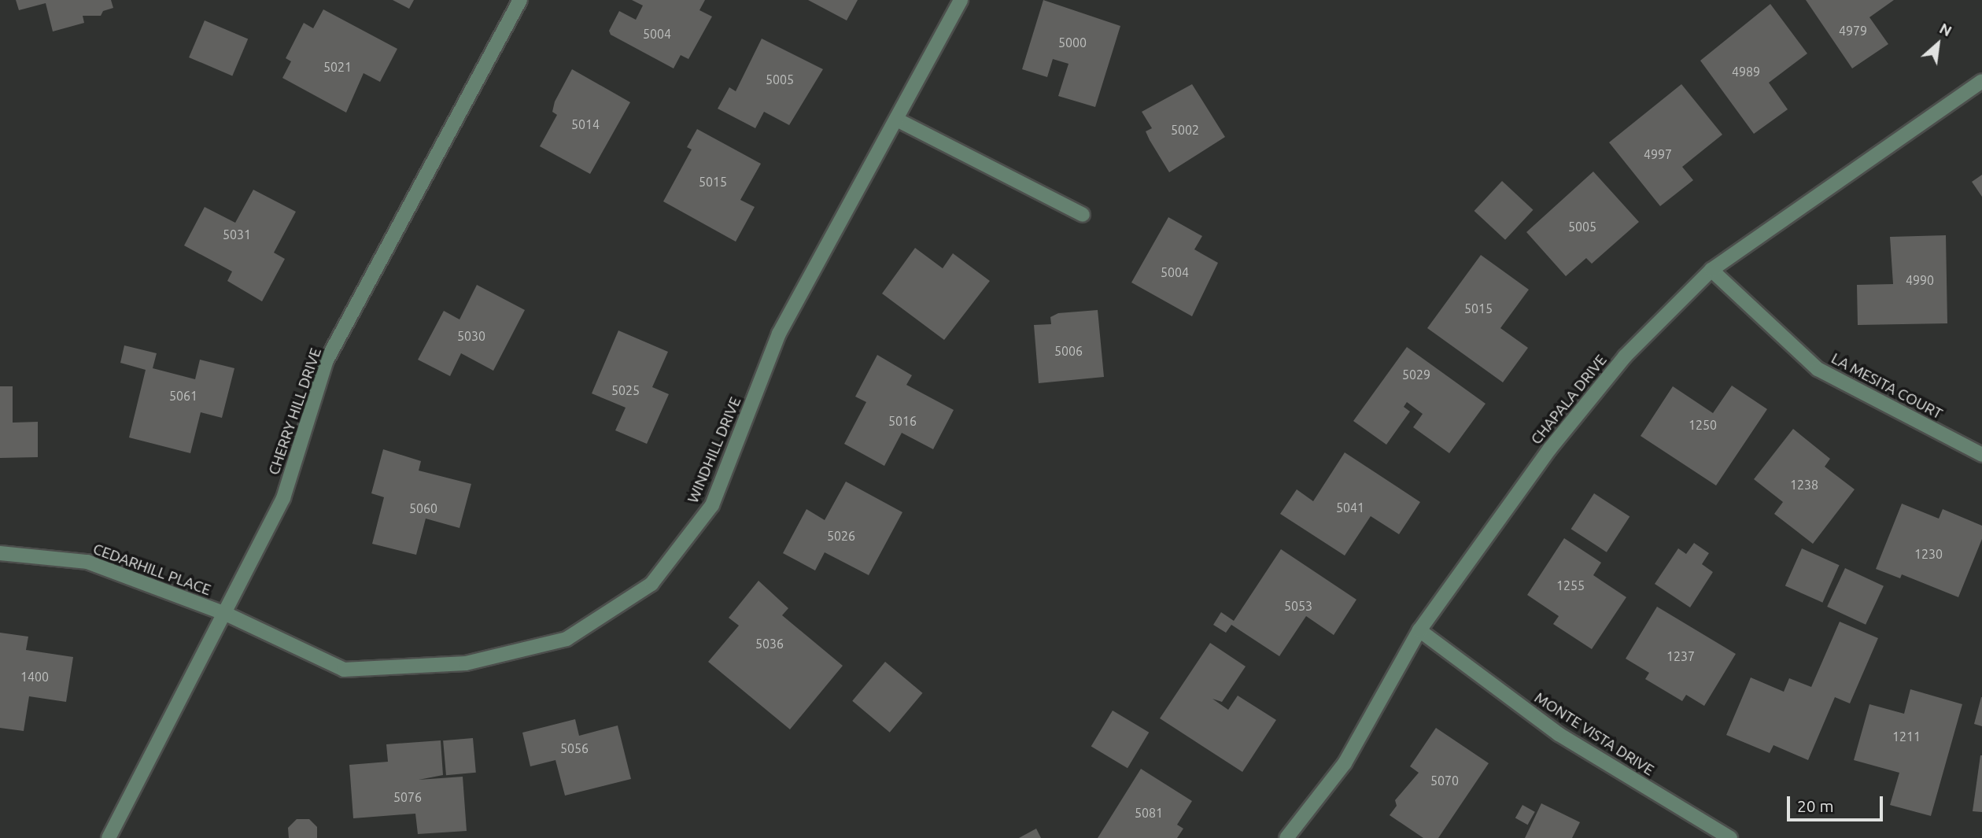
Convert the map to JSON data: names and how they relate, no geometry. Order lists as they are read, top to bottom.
{
  "streets": {
    "street": [
      "LA MESITA COURT",
      "CHAPALA DRIVE",
      "CHERRY HILL DRIVE",
      "WINDHILL DRIVE",
      "CEDARHILL PLACE",
      "MONTE VISTA DRIVE"
    ]
  },
  "crossings": [
    ["LA MESITA COURT", "CHAPALA DRIVE"],
    ["CHAPALA DRIVE", "MONTE VISTA DRIVE"],
    ["CHERRY HILL DRIVE", "WINDHILL DRIVE"],
    ["CHERRY HILL DRIVE", "CEDARHILL PLACE"],
    ["WINDHILL DRIVE", "CEDARHILL PLACE"]
  ],
  "house_numbers": [
    "4979",
    "5004",
    "5000",
    "5021",
    "4989",
    "5005",
    "5014",
    "5002",
    "4997",
    "5015",
    "5005",
    "5031",
    "5004",
    "4990",
    "5015",
    "5030",
    "5006",
    "5029",
    "5025",
    "5061",
    "5016",
    "1250",
    "1238",
    "5041",
    "5060",
    "5026",
    "1230",
    "1255",
    "5053",
    "5036",
    "1237",
    "1400",
    "1211",
    "5056",
    "5070",
    "5076",
    "5081"
  ],
  "scale_bar": "20 m",
  "north": "top right"
}
